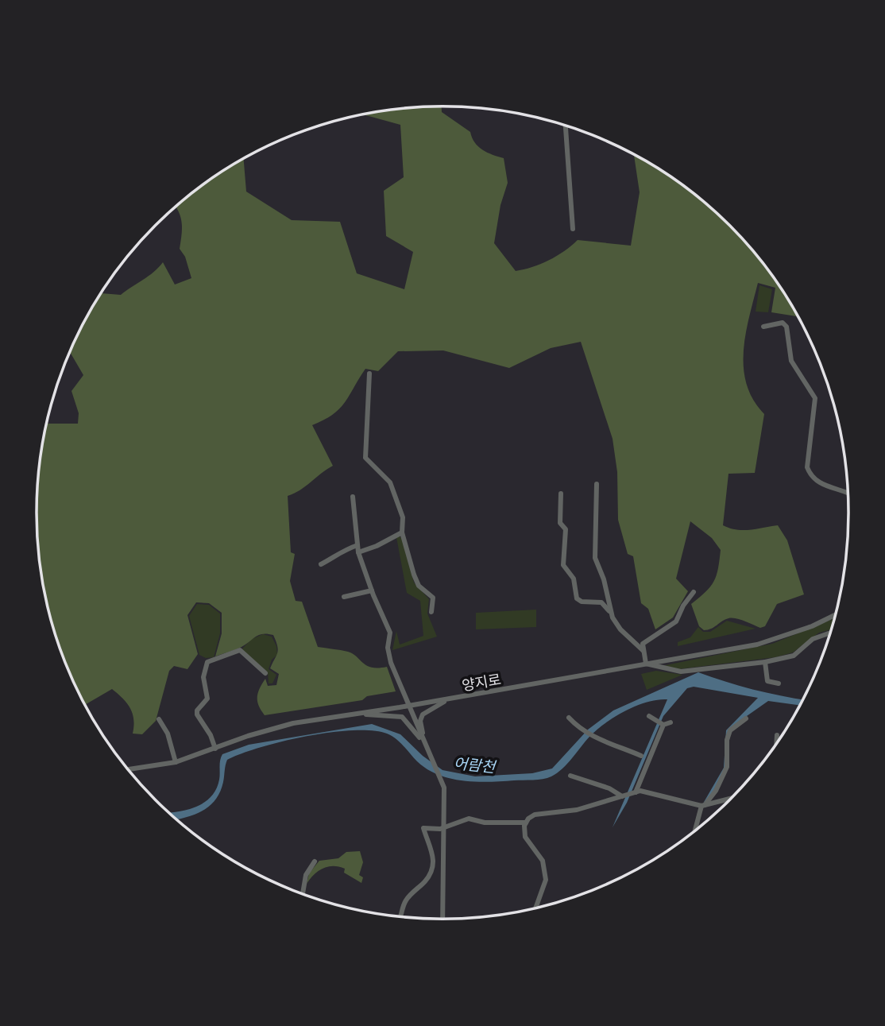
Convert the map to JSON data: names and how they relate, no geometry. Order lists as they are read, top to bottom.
{
  "streets": {
    "street": ["양지로"]
  },
  "water": ["어람천"]
}
